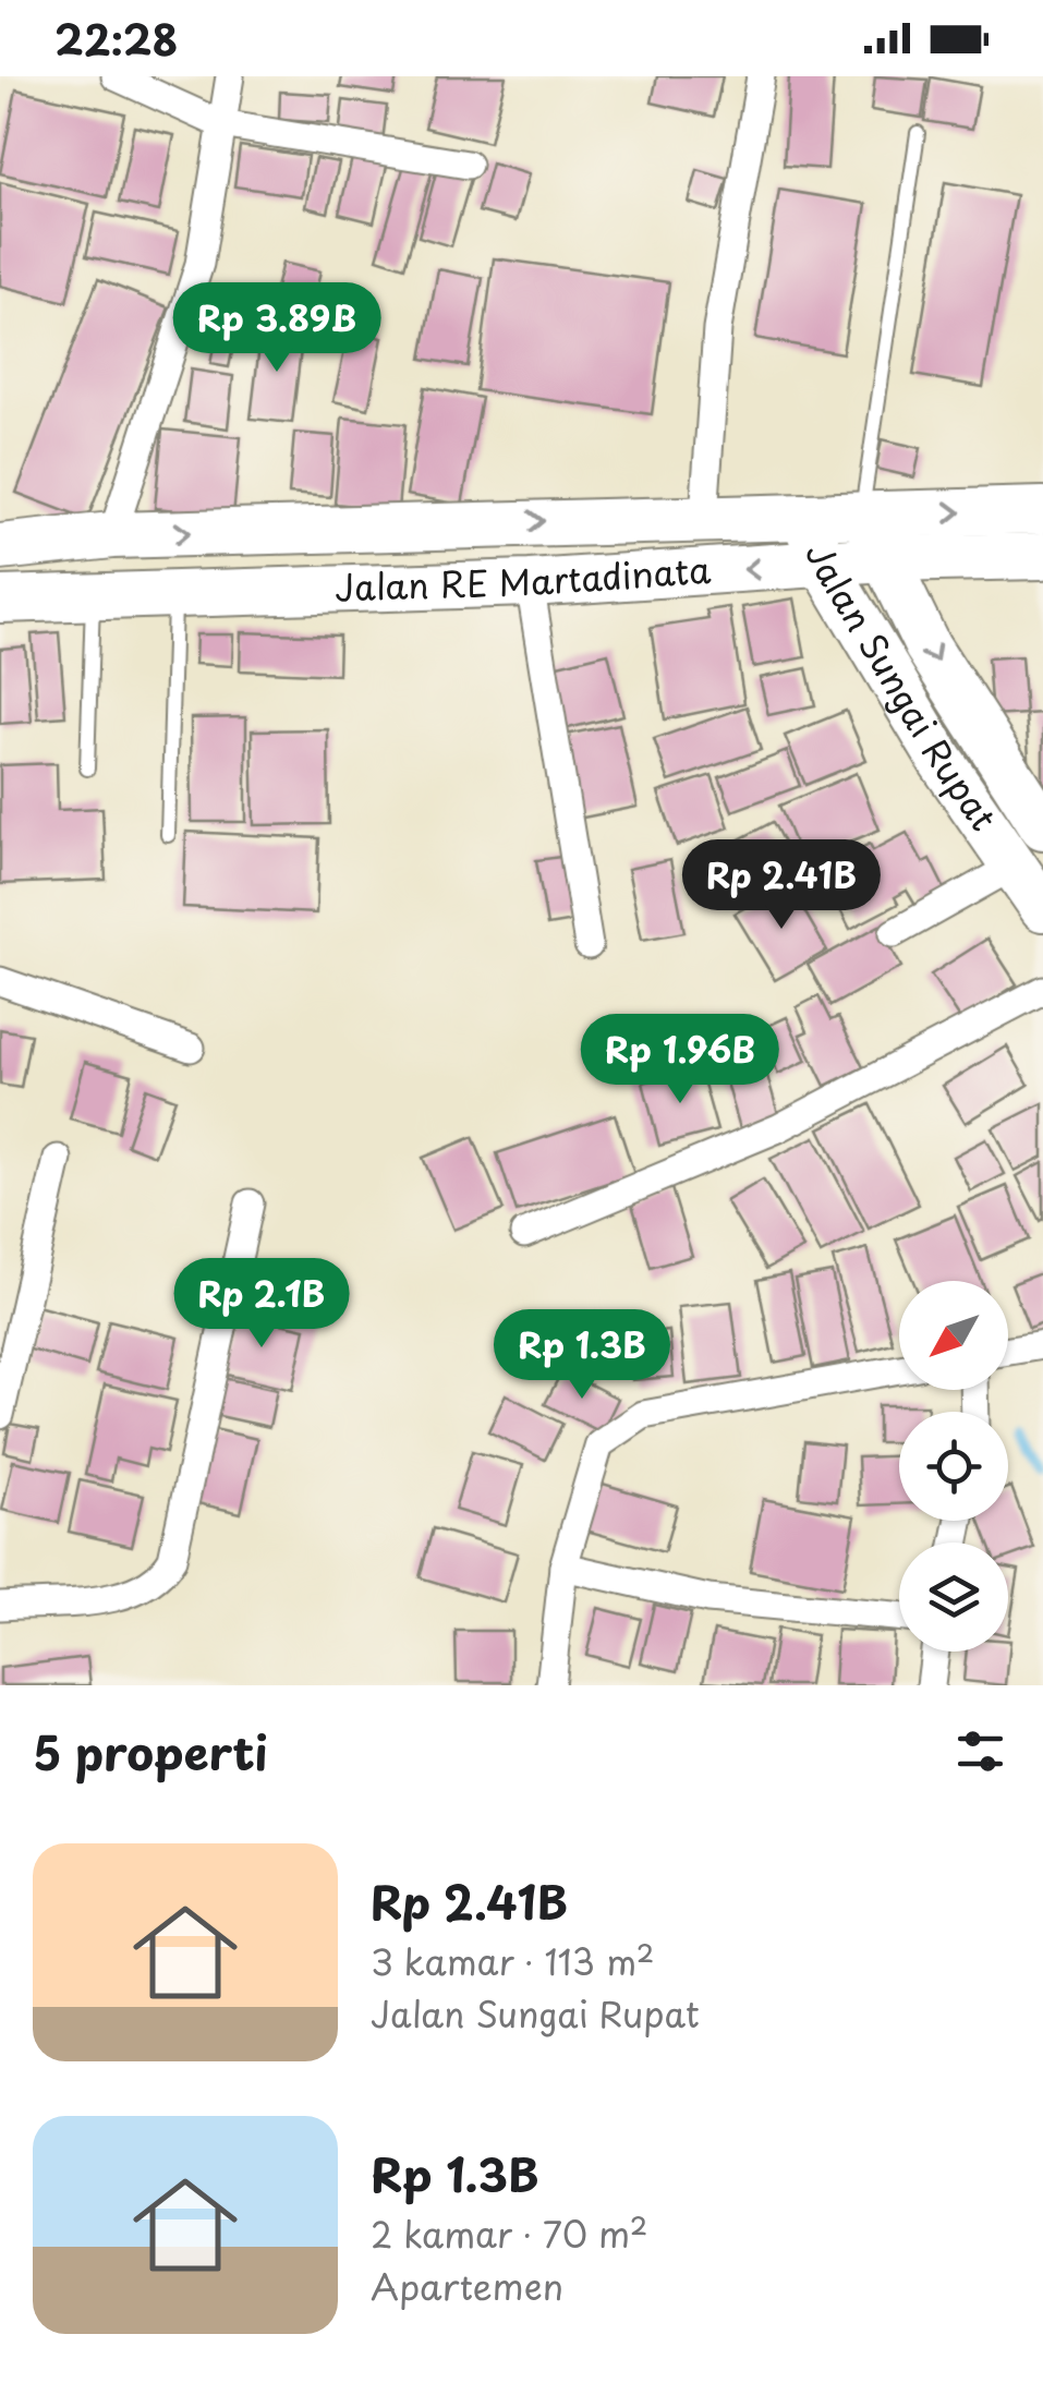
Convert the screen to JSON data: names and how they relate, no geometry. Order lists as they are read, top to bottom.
{
  "streets": {
    "main road": ["Jalan RE Martadinata", "Jalan Sungai Rupat"]
  },
  "crossings": [
    ["Jalan RE Martadinata", "Jalan Sungai Rupat"]
  ],
  "north": "bottom left",
  "page": {
    "status": "22:28",
    "price": [
      "Rp 3.89B",
      "Rp 2.41B",
      "Rp 1.96B",
      "Rp 2.1B",
      "Rp 1.3B"
    ],
    "heading": "5 properti",
    "list": [
      {
        "name": "Rp 2.41B",
        "note": "3 kamar · 113 m² · Jalan Sungai Rupat"
      },
      {
        "name": "Rp 1.3B",
        "note": "2 kamar · 70 m² · Apartemen"
      }
    ]
  }
}
